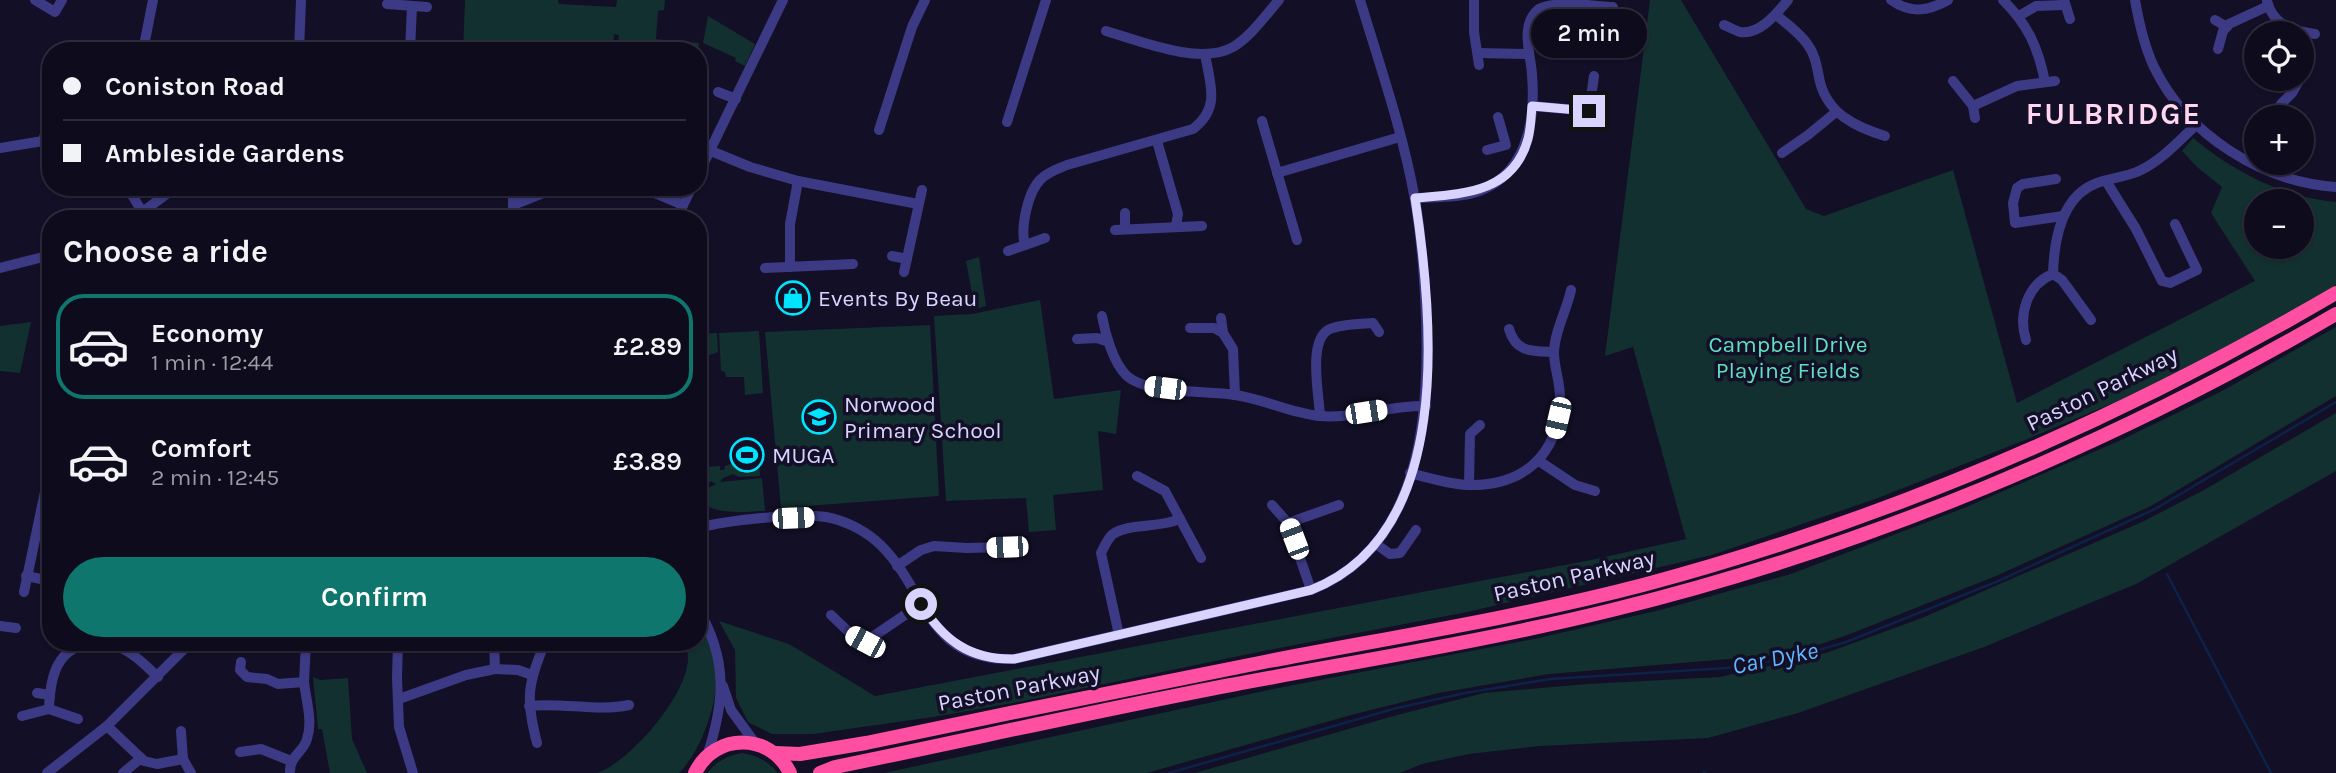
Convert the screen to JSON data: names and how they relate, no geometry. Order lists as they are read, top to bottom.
{
  "streets": {
    "highway": ["Paston Parkway"]
  },
  "districts": ["FULBRIDGE"],
  "water": ["Car Dyke"],
  "parks": ["Campbell Drive Playing Fields"],
  "places": {
    "shop": ["Events By Beau"],
    "school or university": ["Norwood Primary School"],
    "sports": ["MUGA"]
  },
  "page": {
    "bubble": "2 min",
    "map_buttons": ["+", "−"],
    "banner": ["Coniston Road", "Ambleside Gardens"],
    "heading": "Choose a ride",
    "list": [
      {
        "name": "Economy",
        "note": "1 min · 12:44",
        "value": "£2.89"
      },
      {
        "name": "Comfort",
        "note": "2 min · 12:45",
        "value": "£3.89"
      }
    ],
    "buttons": "Confirm"
  }
}
